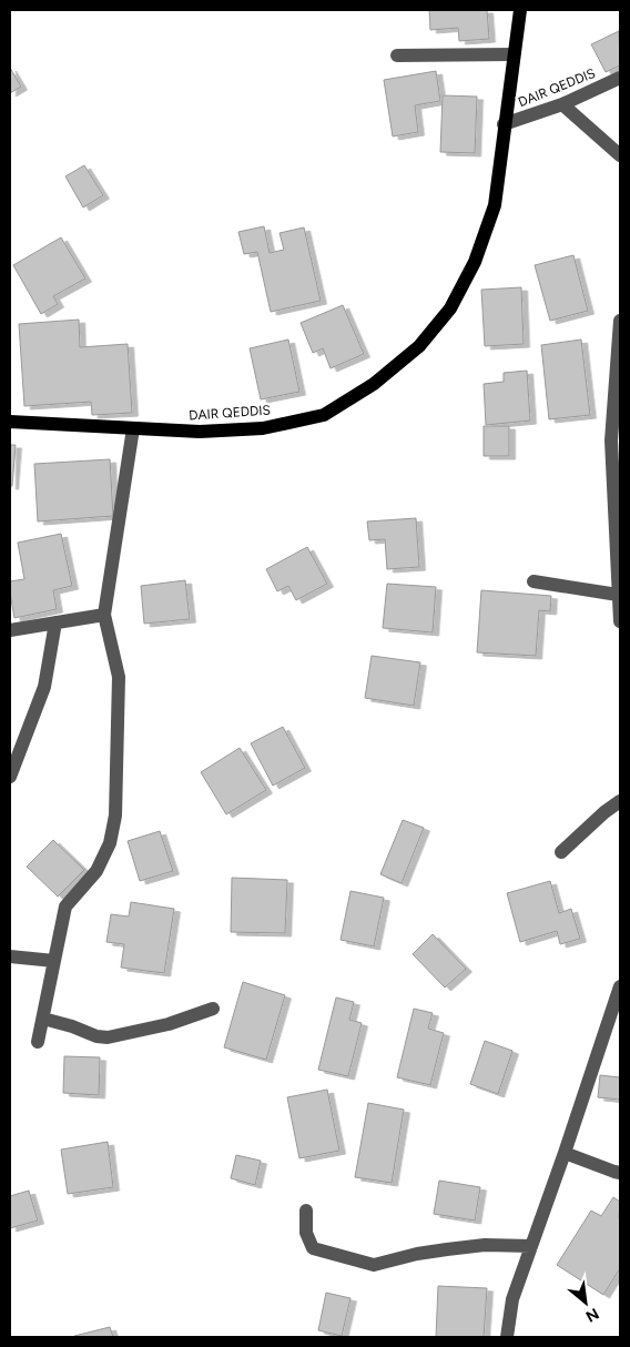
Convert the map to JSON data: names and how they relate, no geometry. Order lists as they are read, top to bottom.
{
  "streets": {
    "main road": ["DAIR QEDDIS"]
  },
  "north": "bottom right"
}
